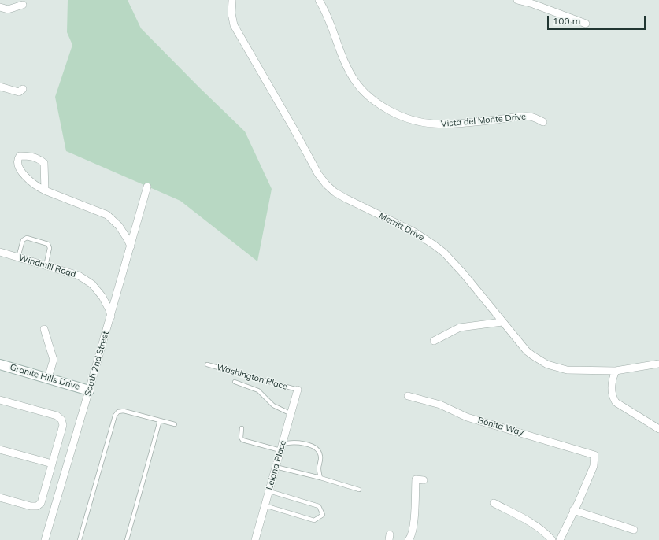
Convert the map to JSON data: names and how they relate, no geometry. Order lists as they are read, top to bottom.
{
  "streets": {
    "street": [
      "Vista del Monte Drive",
      "Merritt Drive",
      "Windmill Road",
      "South 2nd Street",
      "Granite Hills Drive",
      "Bonita Way",
      "Leland Place"
    ],
    "lane": ["Washington Place"]
  },
  "crossings": [
    ["Windmill Road", "South 2nd Street"],
    ["South 2nd Street", "Granite Hills Drive"],
    ["Washington Place", "Leland Place"]
  ],
  "scale_bar": "100 m"
}
